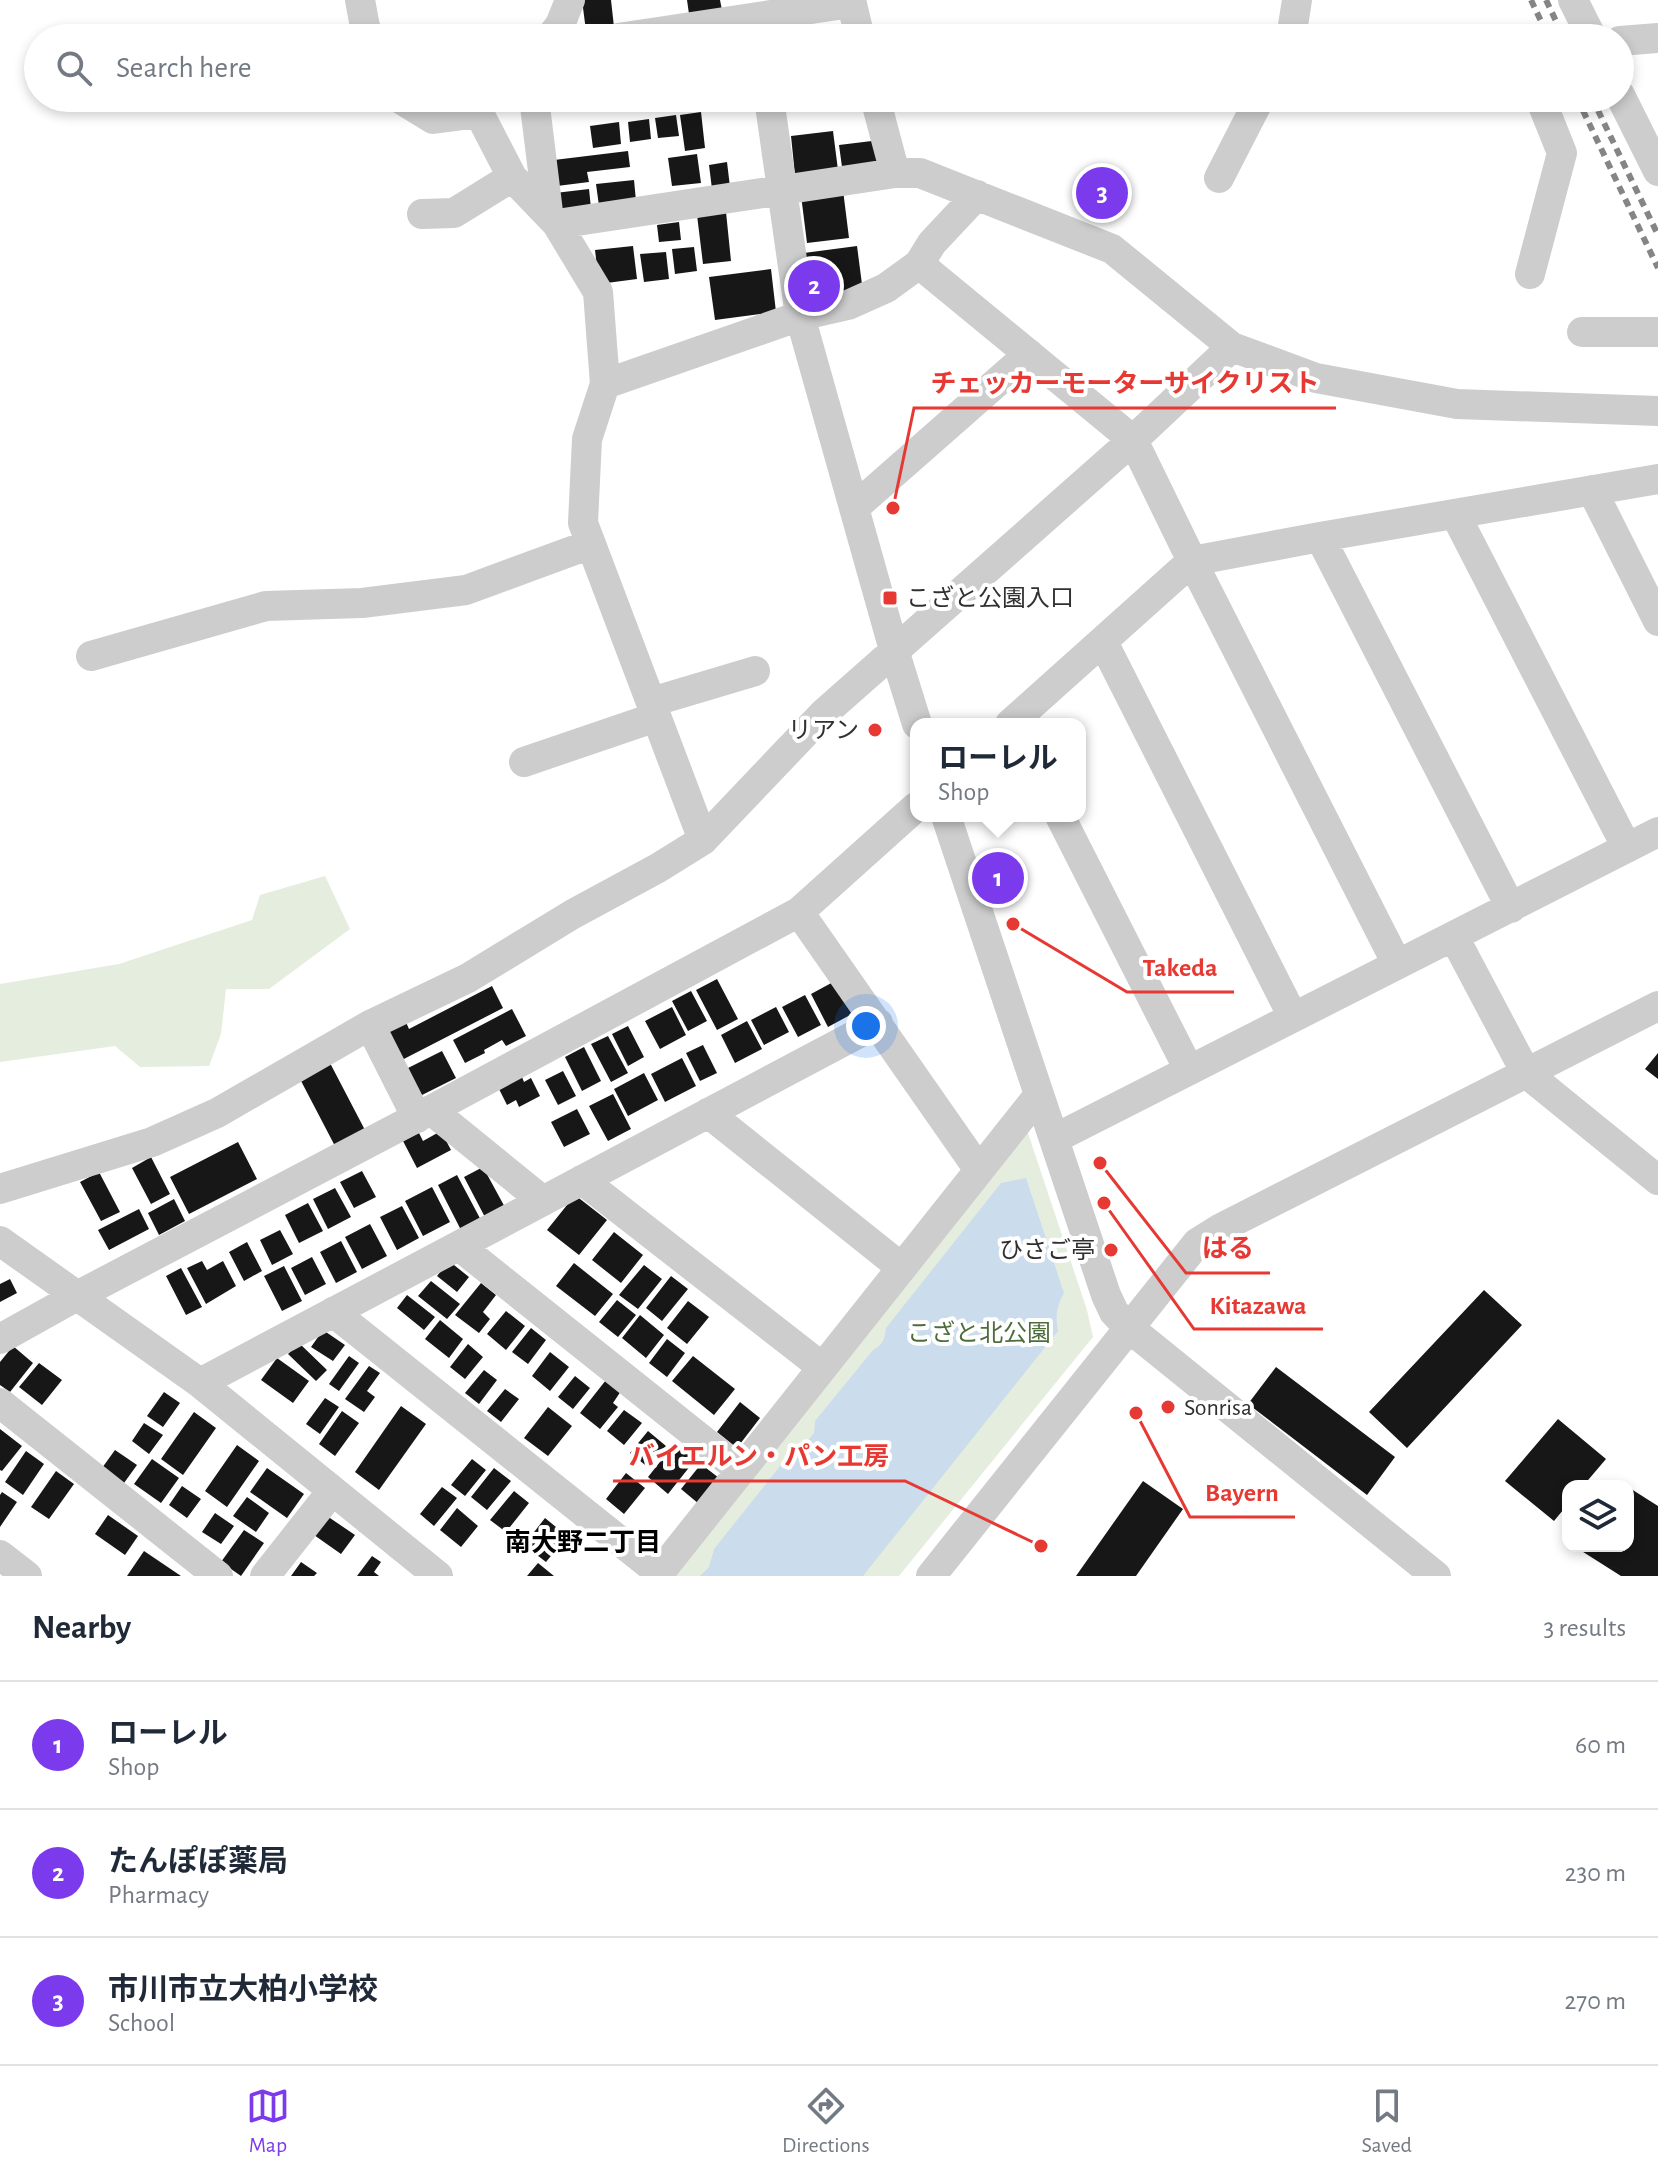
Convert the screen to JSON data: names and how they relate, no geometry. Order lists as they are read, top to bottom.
{
  "districts": ["南大野二丁目"],
  "parks": ["こざと北公園"],
  "places": {
    "other": [
      "チェッカーモーターサイクリスト",
      "リアン",
      "Takeda",
      "はる",
      "Kitazawa",
      "ひさご亭",
      "Sonrisa",
      "Bayern",
      "バイエルン・パン工房"
    ],
    "transit": ["こざと公園入口"]
  },
  "page": {
    "search": "Search here",
    "pins": ["3", "2", "1"],
    "popup": ["ローレル", "Shop"],
    "heading": ["Nearby", "3 results"],
    "list": [
      {
        "mark": "1",
        "name": "ローレル",
        "note": "Shop",
        "value": "60 m"
      },
      {
        "mark": "2",
        "name": "たんぽぽ薬局",
        "note": "Pharmacy",
        "value": "230 m"
      },
      {
        "mark": "3",
        "name": "市川市立大柏小学校",
        "note": "School",
        "value": "270 m"
      }
    ],
    "nav": ["Map", "Directions", "Saved"]
  }
}
